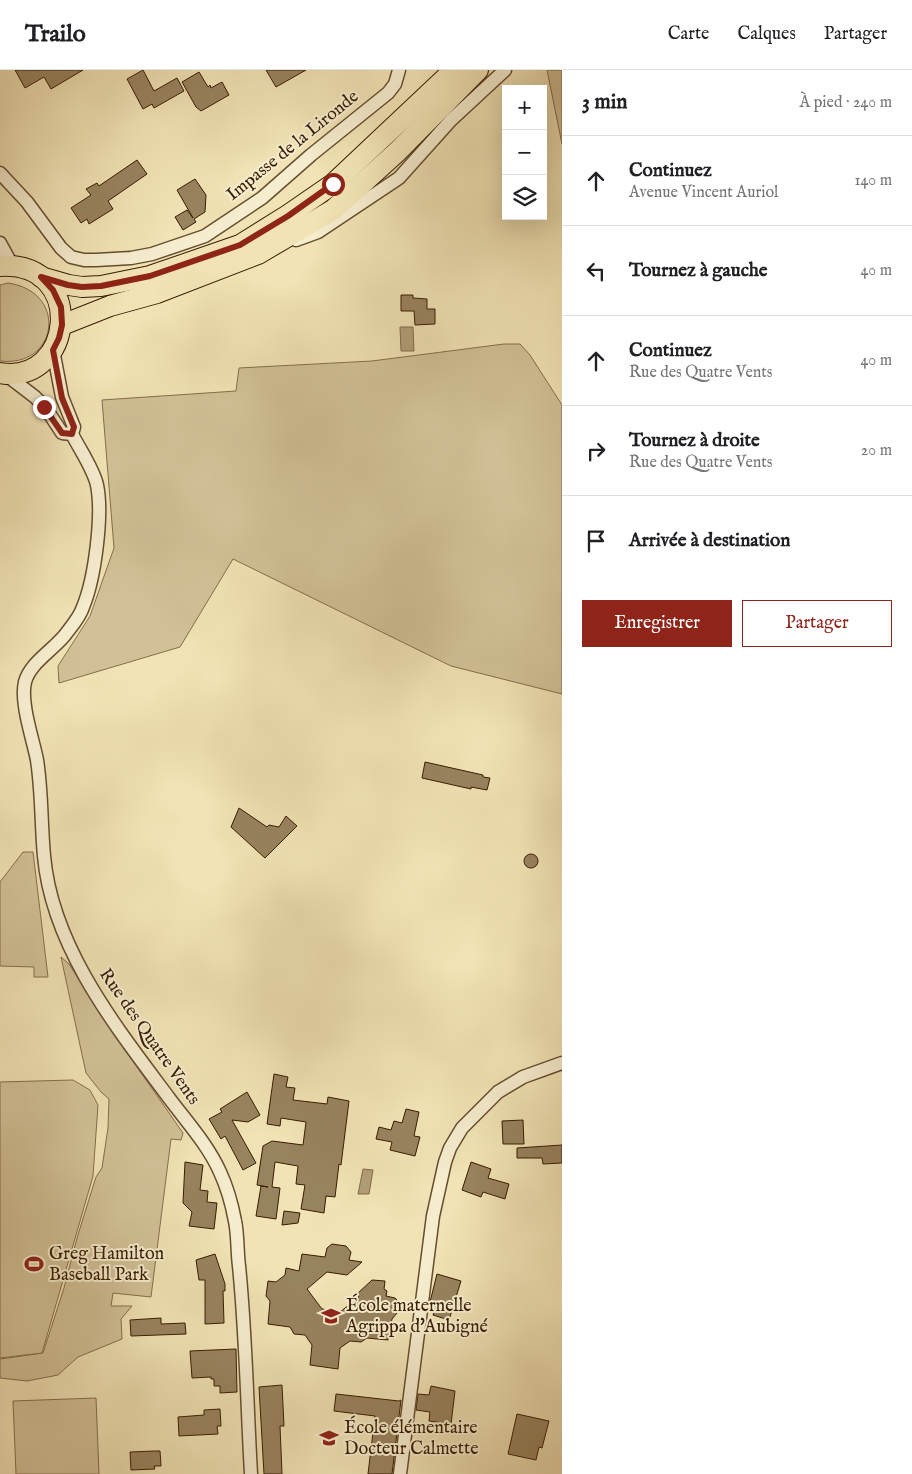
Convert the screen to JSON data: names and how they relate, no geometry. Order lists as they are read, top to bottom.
{
  "streets": {
    "street": ["Impasse de la Lironde", "Rue des Quatre Vents"]
  },
  "places": {
    "sports": ["Greg Hamilton Baseball Park"],
    "school or university": ["École maternelle Agrippa d'Aubigné", "École élémentaire Docteur Calmette"]
  },
  "page": {
    "header": "Trailo",
    "nav": ["Carte", "Calques", "Partager"],
    "heading": ["3 min", "À pied · 240 m"],
    "map_buttons": ["+", "−"],
    "list": [
      ["Continuez", "Avenue Vincent Auriol", "140 m"],
      ["Tournez à gauche", "40 m"],
      ["Continuez", "Rue des Quatre Vents", "40 m"],
      ["Tournez à droite", "Rue des Quatre Vents", "20 m"],
      "Arrivée à destination"
    ],
    "buttons": ["Enregistrer", "Partager"]
  }
}
